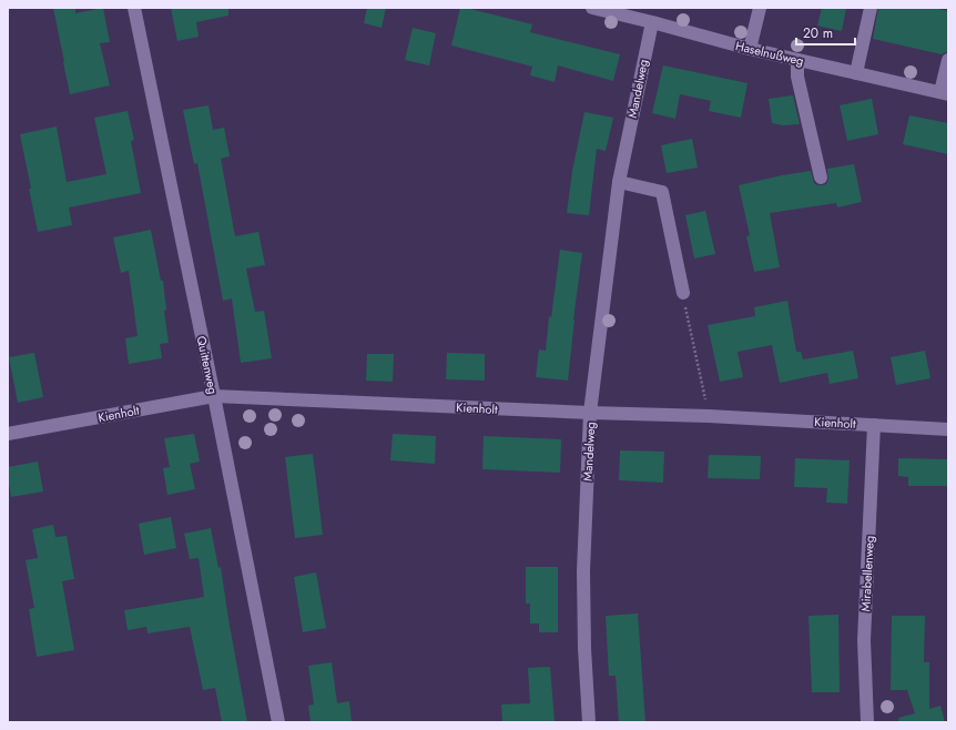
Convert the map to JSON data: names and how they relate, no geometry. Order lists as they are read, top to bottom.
{
  "streets": {
    "street": [
      "Haselnußweg",
      "Mandelweg",
      "Quittenweg",
      "Kienholt",
      "Mirabellenweg"
    ]
  },
  "crossings": [
    ["Haselnußweg", "Mandelweg"],
    ["Mandelweg", "Kienholt"],
    ["Quittenweg", "Kienholt"],
    ["Kienholt", "Mirabellenweg"]
  ],
  "scale_bar": "20 m"
}
